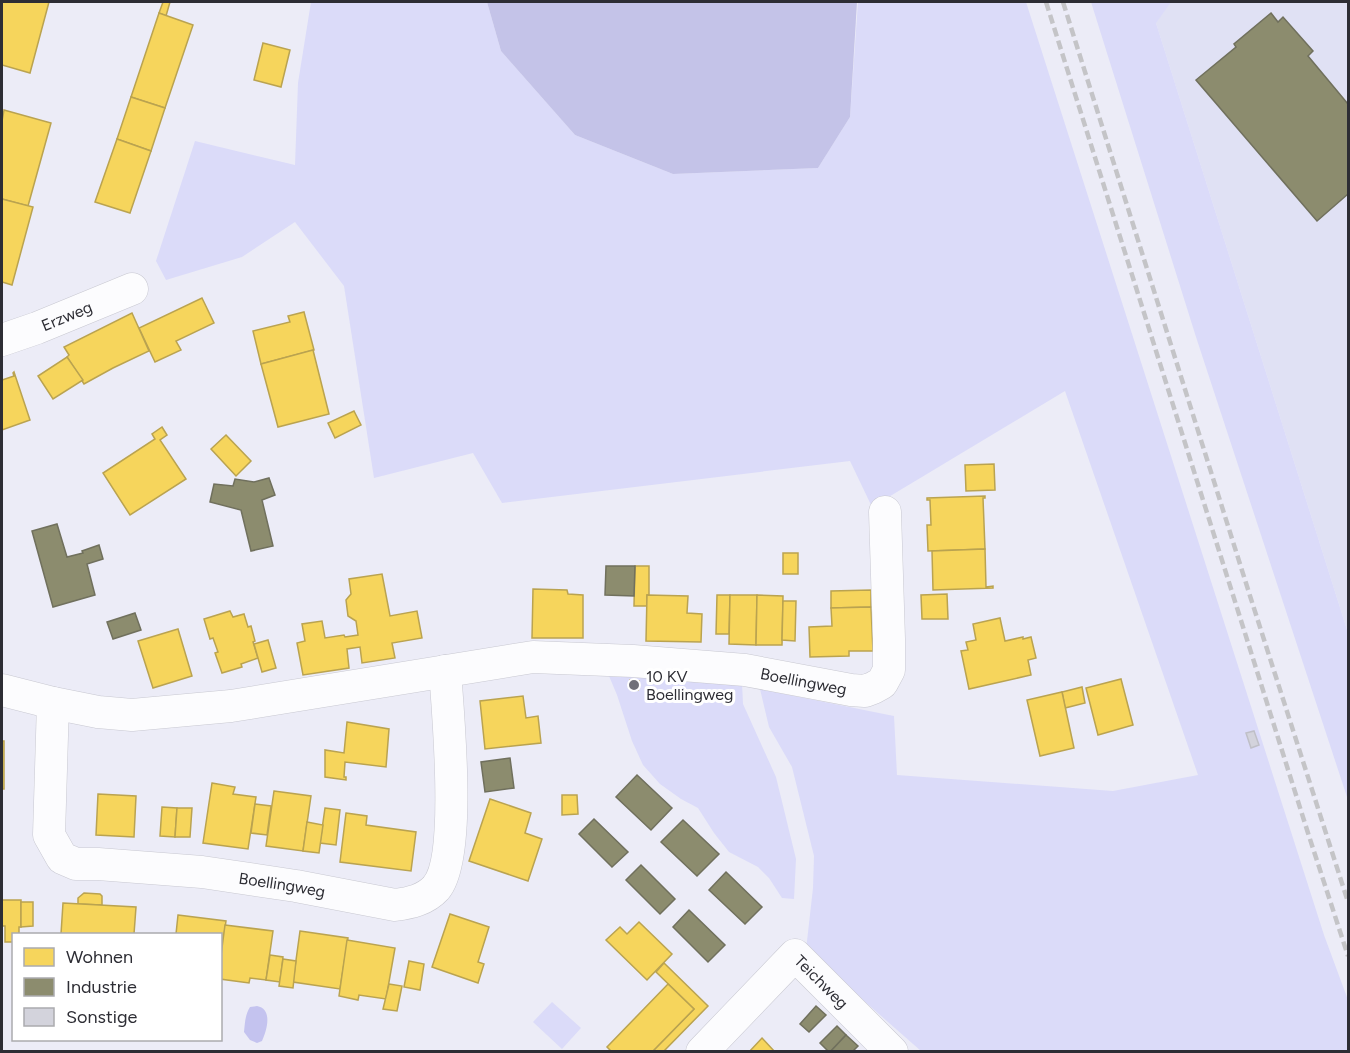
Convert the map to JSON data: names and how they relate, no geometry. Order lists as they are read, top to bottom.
{
  "streets": {
    "street": ["Erzweg", "Boellingweg", "Teichweg"]
  },
  "places": ["10 KV Boellingweg"],
  "legend": ["Wohnen", "Industrie", "Sonstige"]
}
